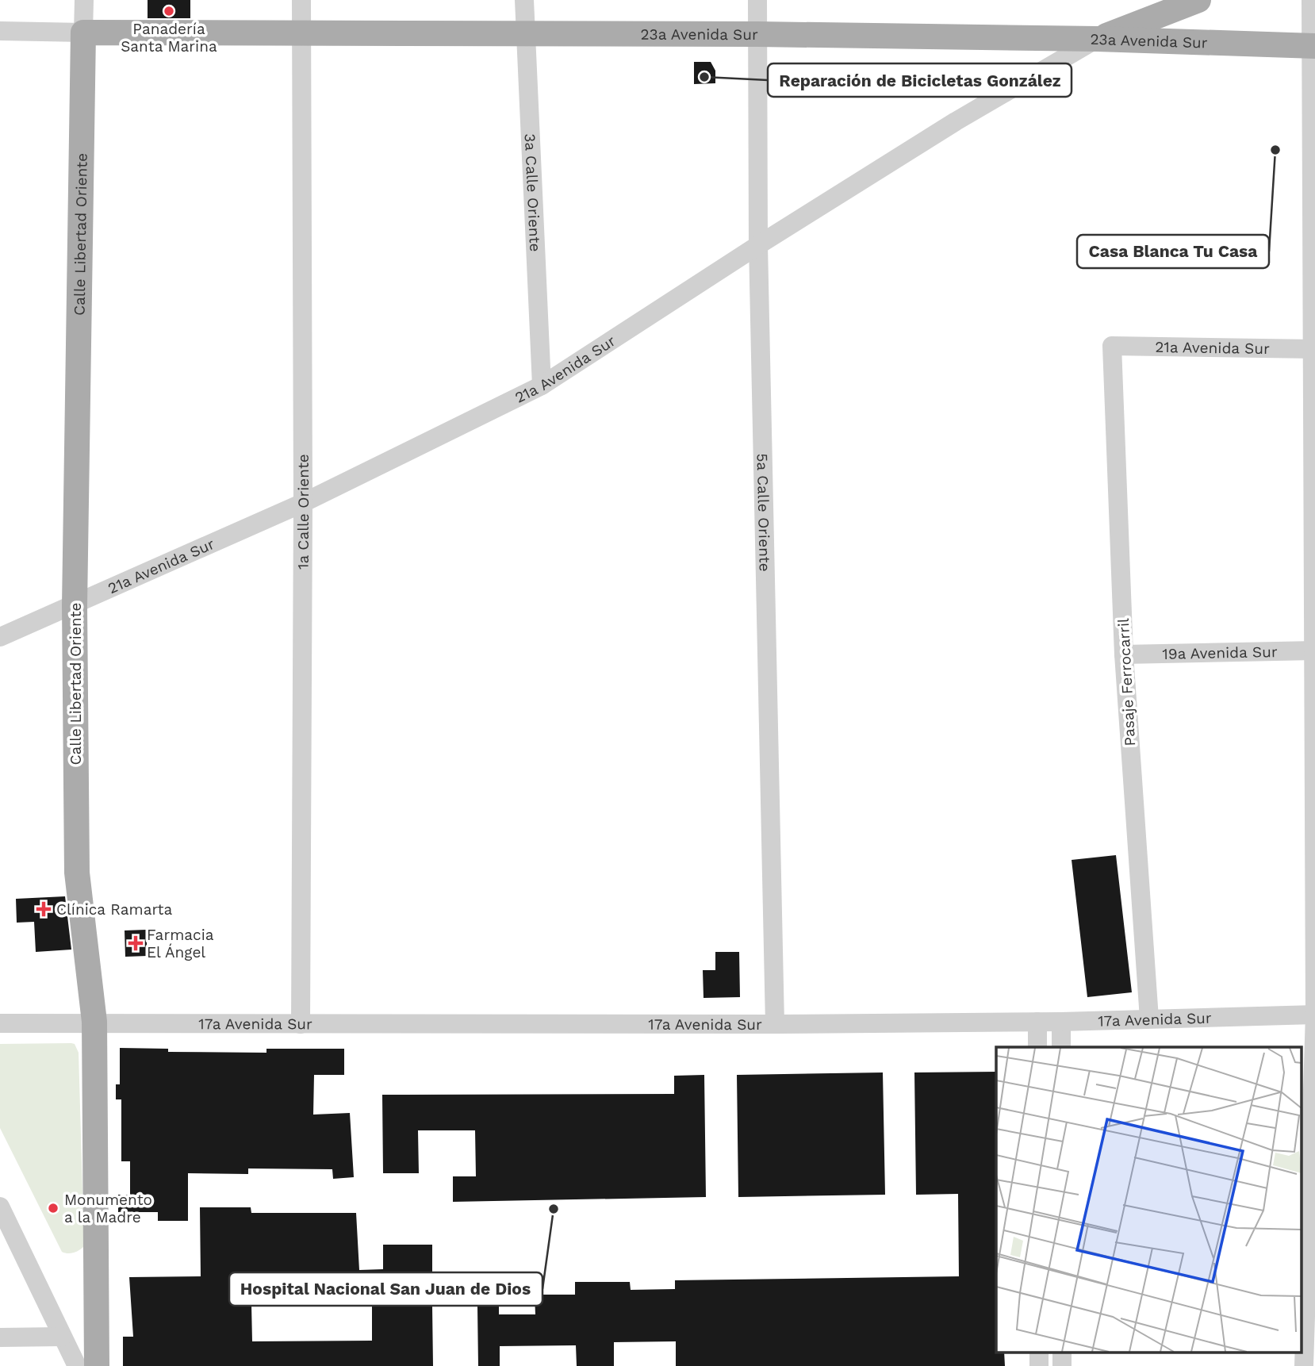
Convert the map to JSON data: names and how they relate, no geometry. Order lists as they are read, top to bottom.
{
  "streets": {
    "main road": ["23a Avenida Sur", "Calle Libertad Oriente"],
    "street": [
      "3a Calle Oriente",
      "21a Avenida Sur",
      "1a Calle Oriente",
      "5a Calle Oriente",
      "19a Avenida Sur",
      "Pasaje Ferrocarril",
      "17a Avenida Sur"
    ]
  },
  "crossings": [
    ["23a Avenida Sur", "3a Calle Oriente"],
    ["23a Avenida Sur", "Calle Libertad Oriente"],
    ["23a Avenida Sur", "21a Avenida Sur"],
    ["23a Avenida Sur", "1a Calle Oriente"],
    ["23a Avenida Sur", "5a Calle Oriente"],
    ["3a Calle Oriente", "21a Avenida Sur"],
    ["Calle Libertad Oriente", "21a Avenida Sur"],
    ["Calle Libertad Oriente", "17a Avenida Sur"],
    ["21a Avenida Sur", "1a Calle Oriente"],
    ["21a Avenida Sur", "5a Calle Oriente"],
    ["21a Avenida Sur", "Pasaje Ferrocarril"],
    ["1a Calle Oriente", "17a Avenida Sur"],
    ["5a Calle Oriente", "17a Avenida Sur"],
    ["19a Avenida Sur", "Pasaje Ferrocarril"],
    ["Pasaje Ferrocarril", "17a Avenida Sur"]
  ],
  "places": {
    "other": [
      "Panadería Santa Marina",
      "Reparación de Bicicletas González",
      "Casa Blanca Tu Casa",
      "Monumento a la Madre",
      "Hospital Nacional San Juan de Dios"
    ],
    "health": ["Clínica Ramarta", "Farmacia El Ángel"]
  }
}
